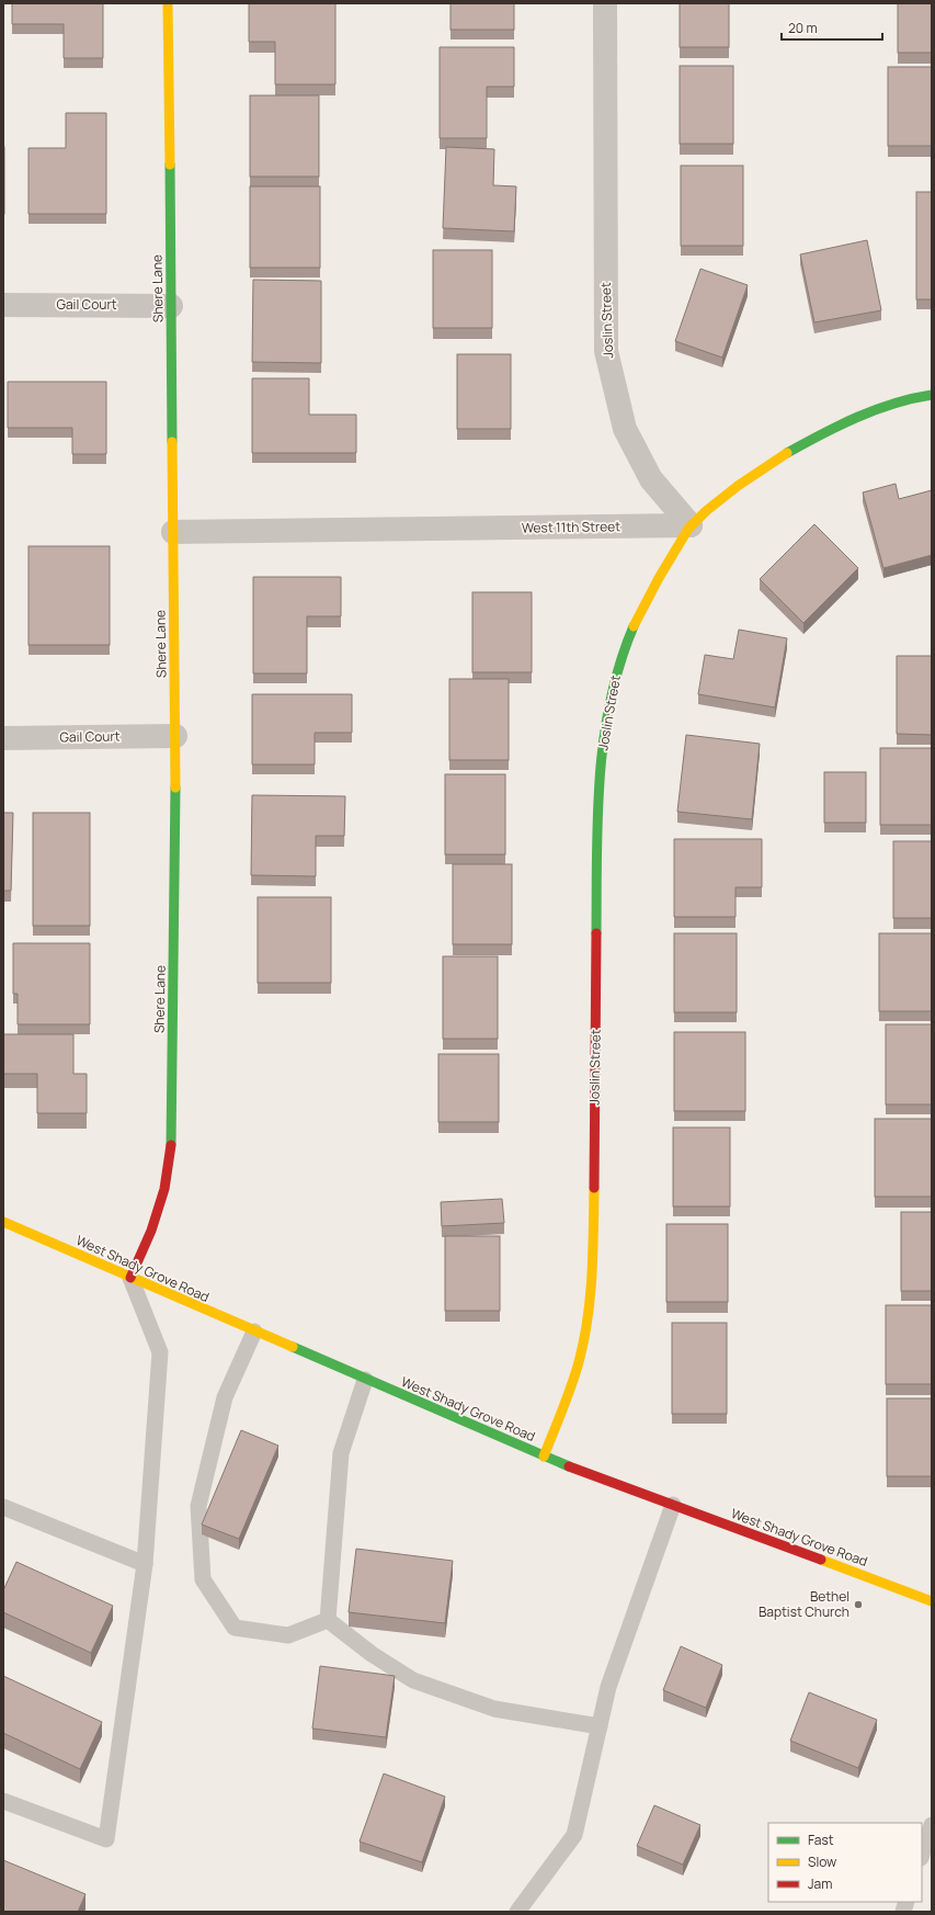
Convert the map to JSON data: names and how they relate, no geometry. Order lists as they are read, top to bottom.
{
  "streets": {
    "street": [
      "Shere Lane",
      "Gail Court",
      "Joslin Street",
      "West 11th Street",
      "West Shady Grove Road"
    ]
  },
  "crossings": [
    ["Shere Lane", "Gail Court"],
    ["Shere Lane", "West 11th Street"],
    ["Shere Lane", "West Shady Grove Road"],
    ["Joslin Street", "West 11th Street"],
    ["Joslin Street", "West Shady Grove Road"]
  ],
  "places": ["Bethel Baptist Church"],
  "legend": ["Fast", "Slow", "Jam"],
  "scale_bar": "20 m"
}
